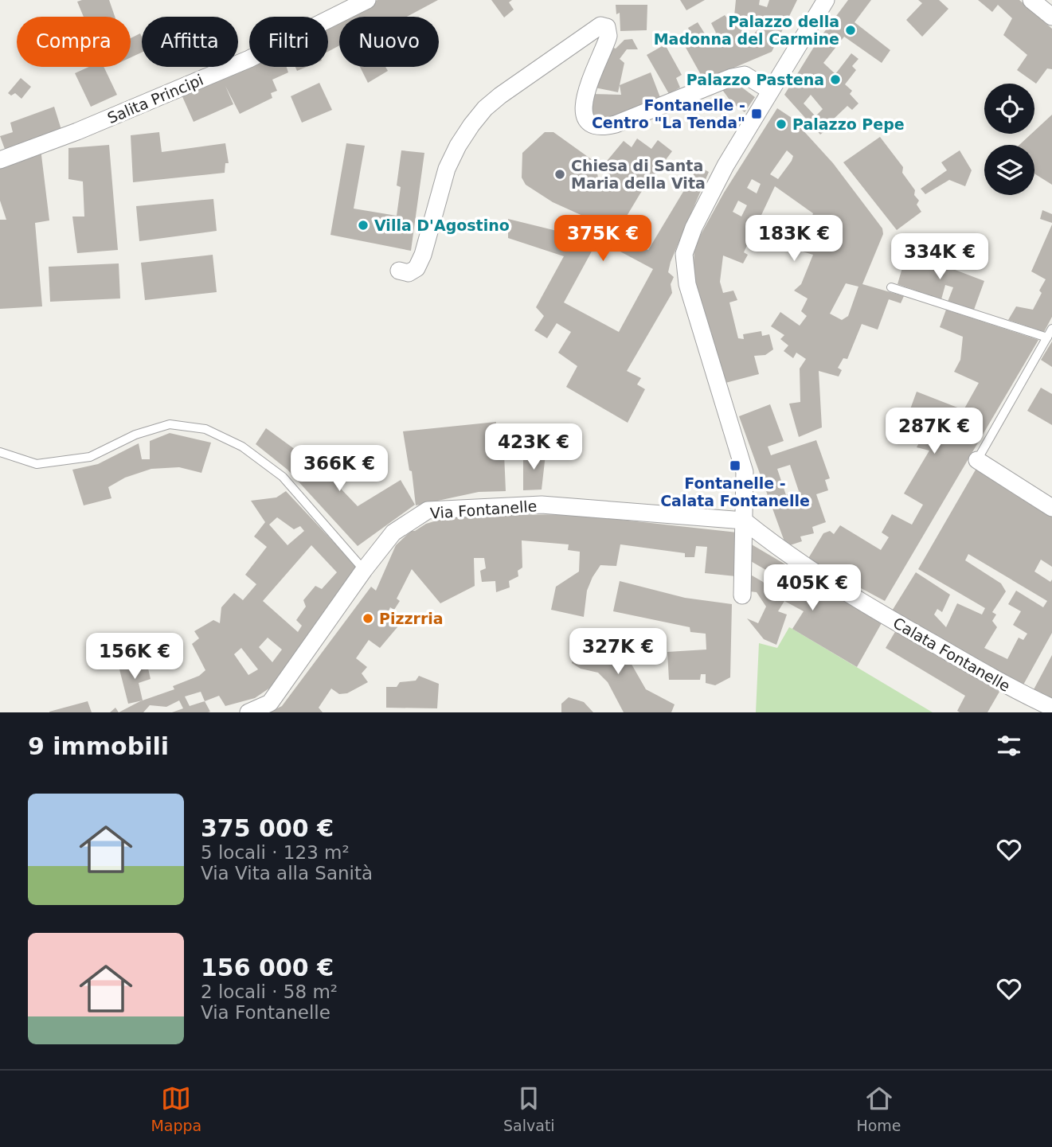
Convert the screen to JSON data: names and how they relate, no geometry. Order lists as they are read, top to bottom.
{
  "streets": {
    "street": ["Salita Principi", "Via Fontanelle", "Calata Fontanelle"]
  },
  "crossings": [
    ["Via Fontanelle", "Calata Fontanelle"]
  ],
  "places": {
    "other": [
      "Palazzo della Madonna del Carmine",
      "Palazzo Pastena",
      "Palazzo Pepe",
      "Chiesa di Santa Maria della Vita",
      "Villa D'Agostino",
      "Pizzrria"
    ],
    "transit": ["Fontanelle - Centro \"La Tenda\"", "Fontanelle - Calata Fontanelle"]
  },
  "page": {
    "chip": [
      "Compra",
      "Affitta",
      "Filtri",
      "Nuovo"
    ],
    "price": [
      "375K €",
      "183K €",
      "334K €",
      "287K €",
      "423K €",
      "366K €",
      "405K €",
      "327K €",
      "156K €"
    ],
    "heading": "9 immobili",
    "list": [
      {
        "name": "375 000 €",
        "note": "5 locali · 123 m² · Via Vita alla Sanità"
      },
      {
        "name": "156 000 €",
        "note": "2 locali · 58 m² · Via Fontanelle"
      }
    ],
    "tabs": ["Mappa", "Salvati", "Home"]
  }
}
